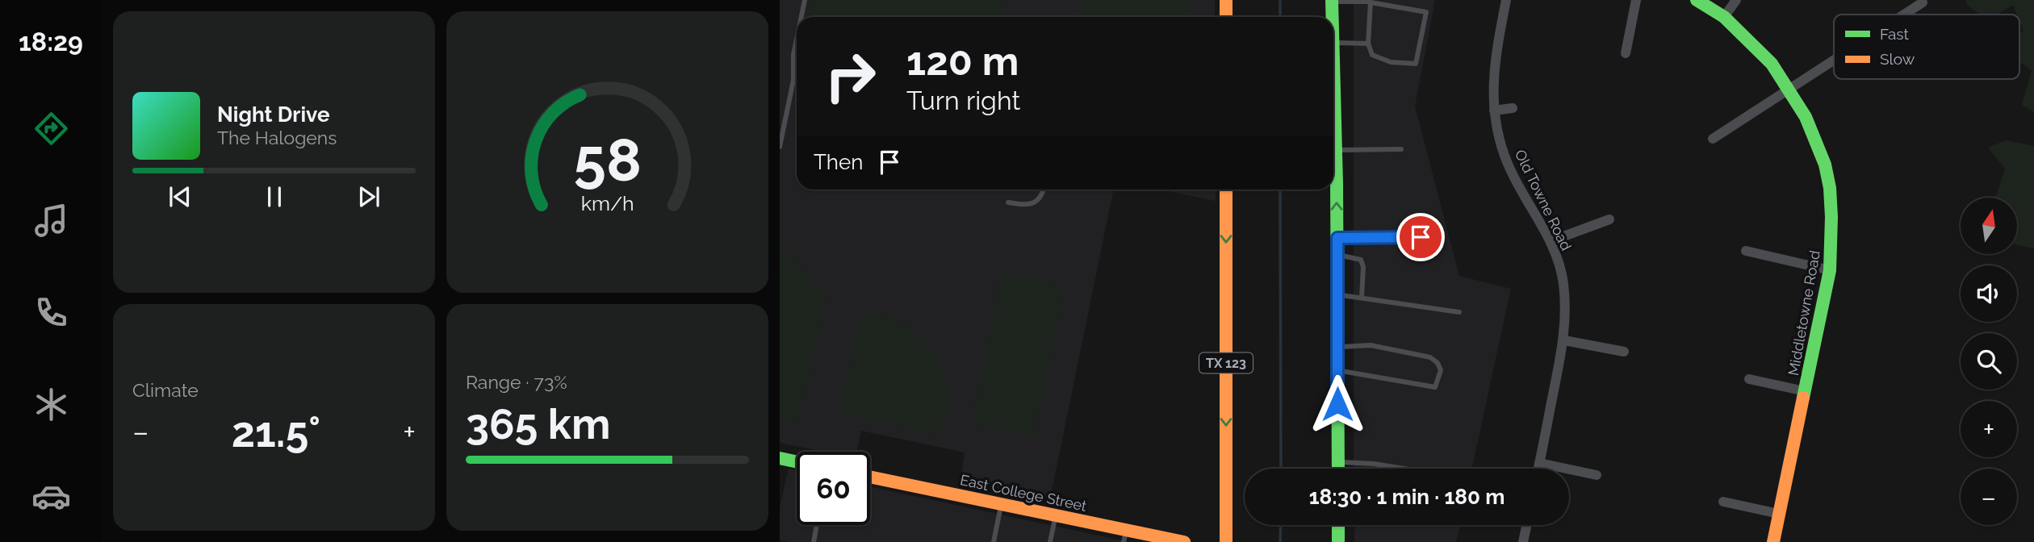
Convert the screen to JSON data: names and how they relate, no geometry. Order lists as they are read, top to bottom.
{
  "streets": {
    "street": [
      "Old Towne Road",
      "Middletowne Road",
      "TX 123",
      "East College Street"
    ]
  },
  "legend": ["Fast", "Slow"],
  "north": "top",
  "page": {
    "tabs": "18:29",
    "turn": ["120 m", "Turn right"],
    "song": ["Night Drive", "The Halogens"],
    "then": "Then",
    "map_buttons": ["+", "−"],
    "tile": [
      "Climate",
      ["Range · 73%", "365 km"]
    ],
    "heat": ["−", "21.5°", "+"],
    "limit": "60",
    "trip": "18:30 · 1 min · 180 m",
    "gauge": ["58", "km/h"]
  }
}
